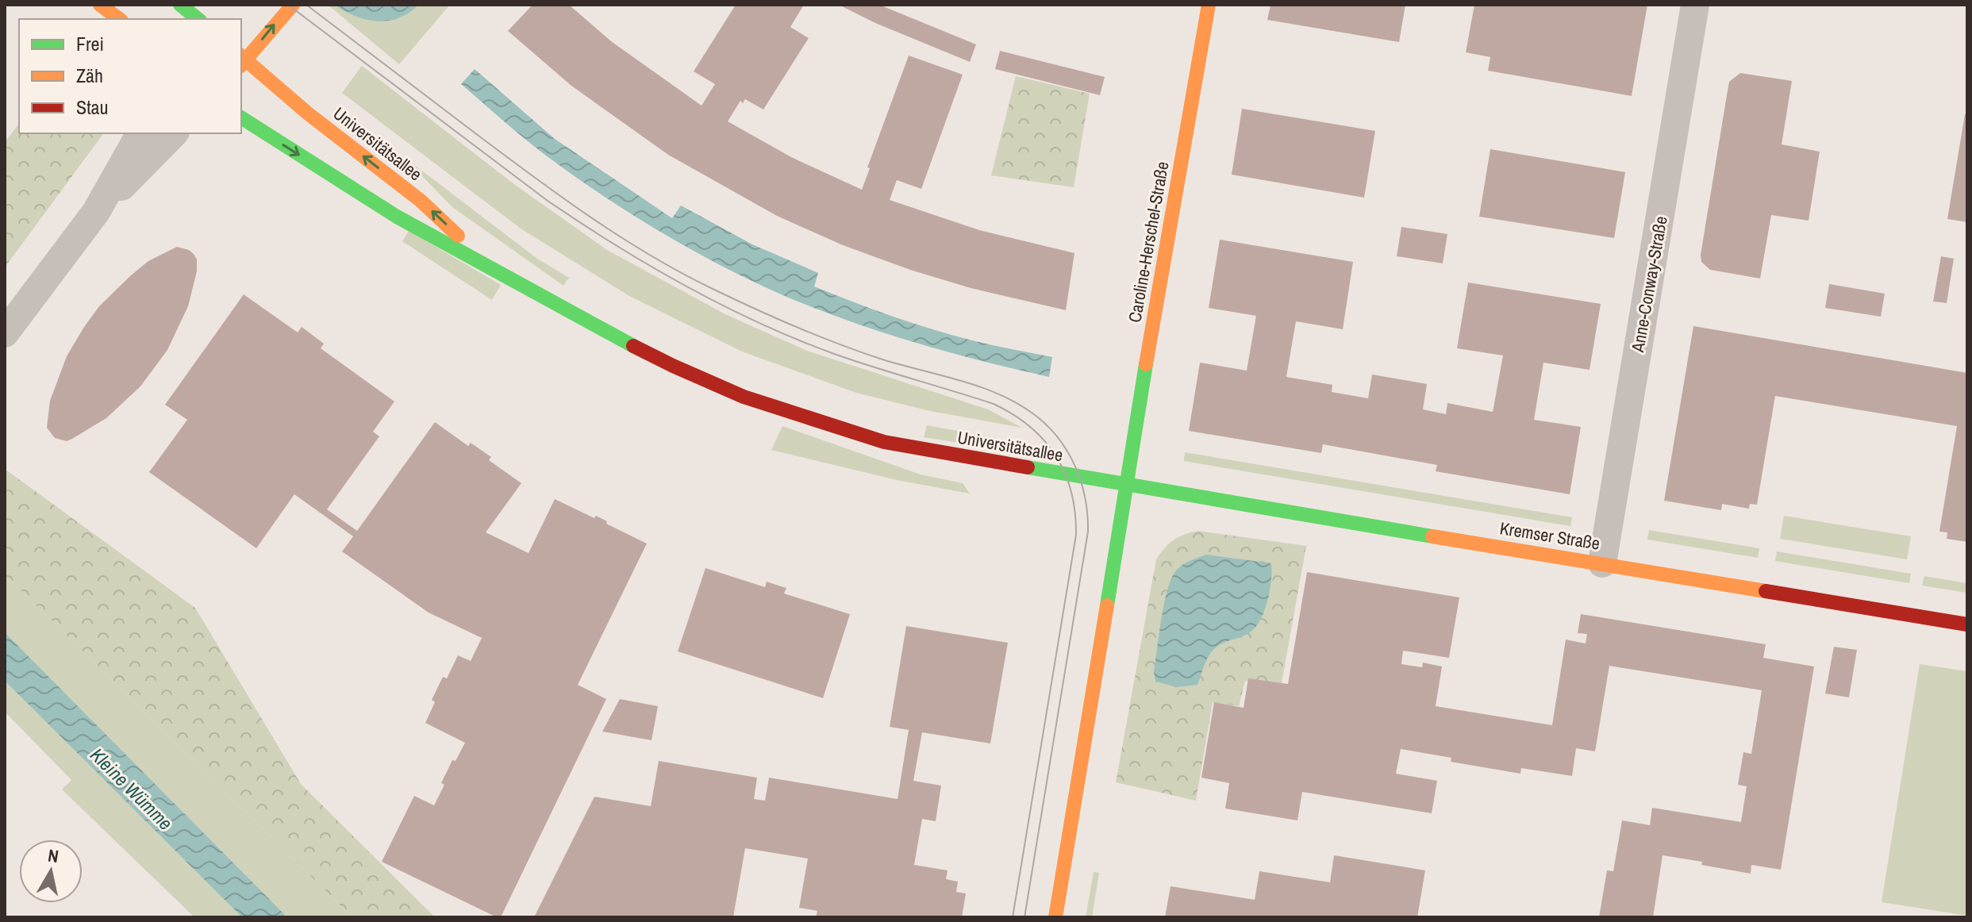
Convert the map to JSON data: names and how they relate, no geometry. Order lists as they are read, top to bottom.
{
  "streets": {
    "street": [
      "Universitätsallee",
      "Caroline-Herschel-Straße",
      "Anne-Conway-Straße",
      "Kremser Straße"
    ]
  },
  "crossings": [
    ["Universitätsallee", "Caroline-Herschel-Straße"],
    ["Universitätsallee", "Kremser Straße"],
    ["Caroline-Herschel-Straße", "Kremser Straße"],
    ["Anne-Conway-Straße", "Kremser Straße"]
  ],
  "water": ["Kleine Wümme"],
  "legend": ["Frei", "Zäh", "Stau"],
  "north": "top"
}
